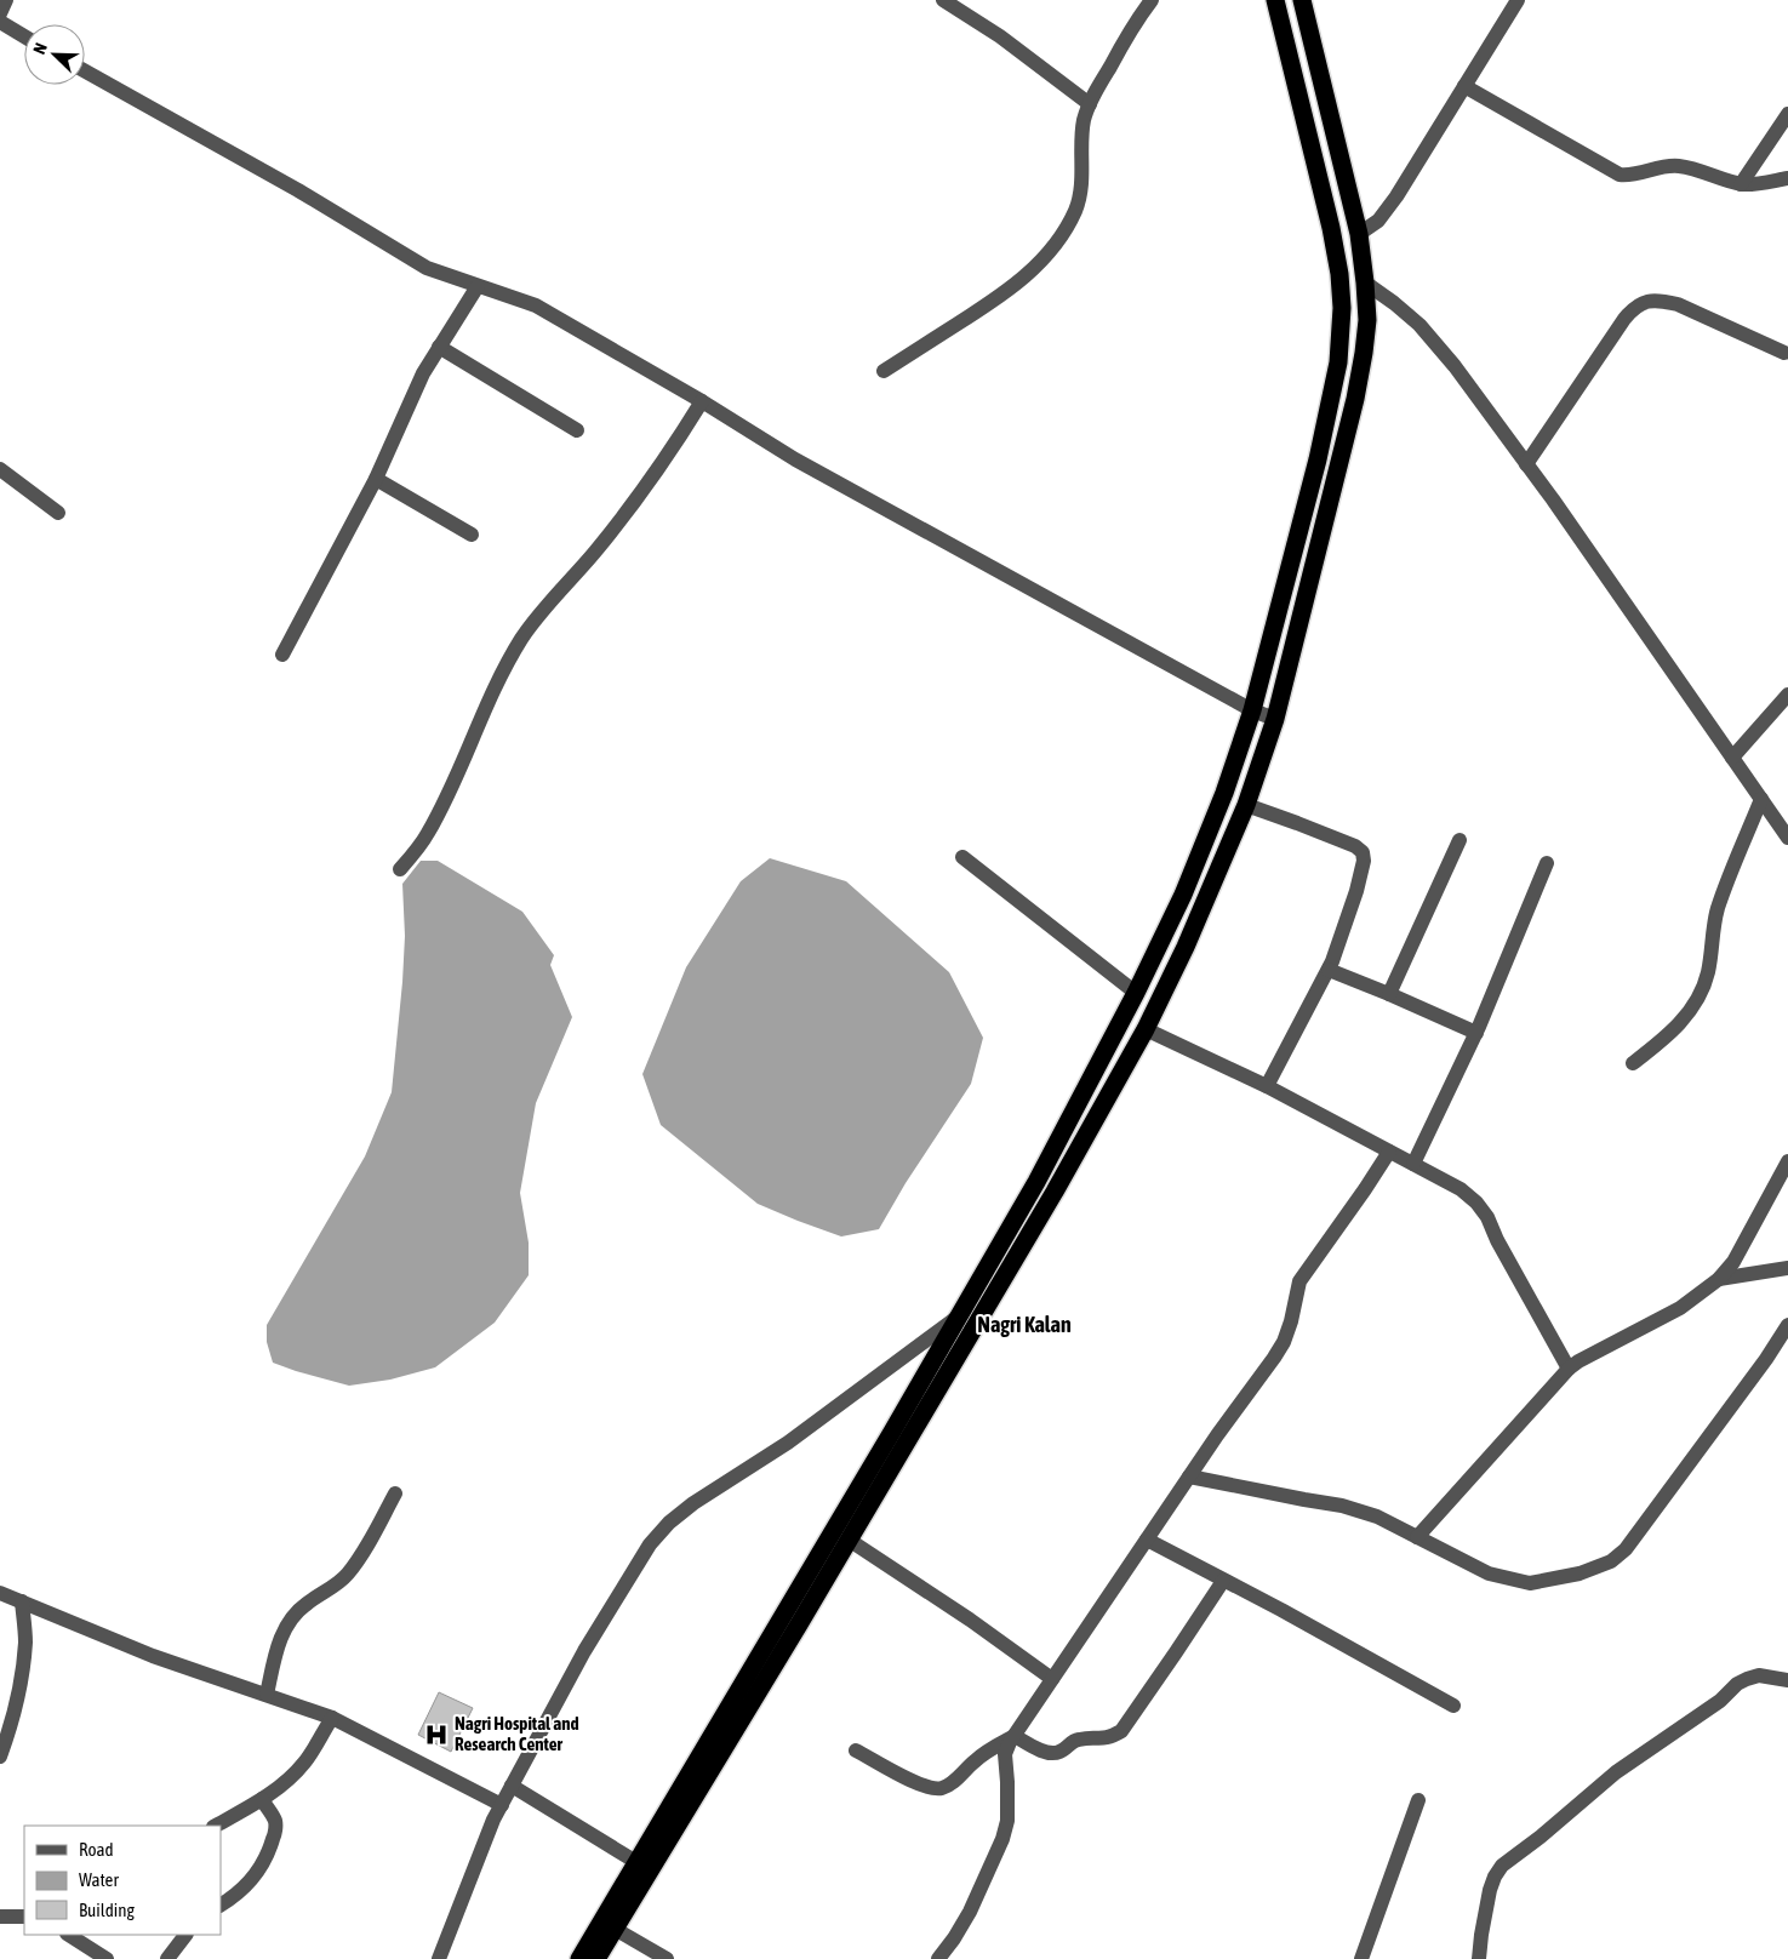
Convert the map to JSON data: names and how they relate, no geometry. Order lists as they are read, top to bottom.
{
  "districts": ["Nagri Kalan"],
  "places": {
    "hospital": ["Nagri Hospital and Research Center"]
  },
  "legend": ["Road", "Water", "Building"],
  "north": "top left"
}
